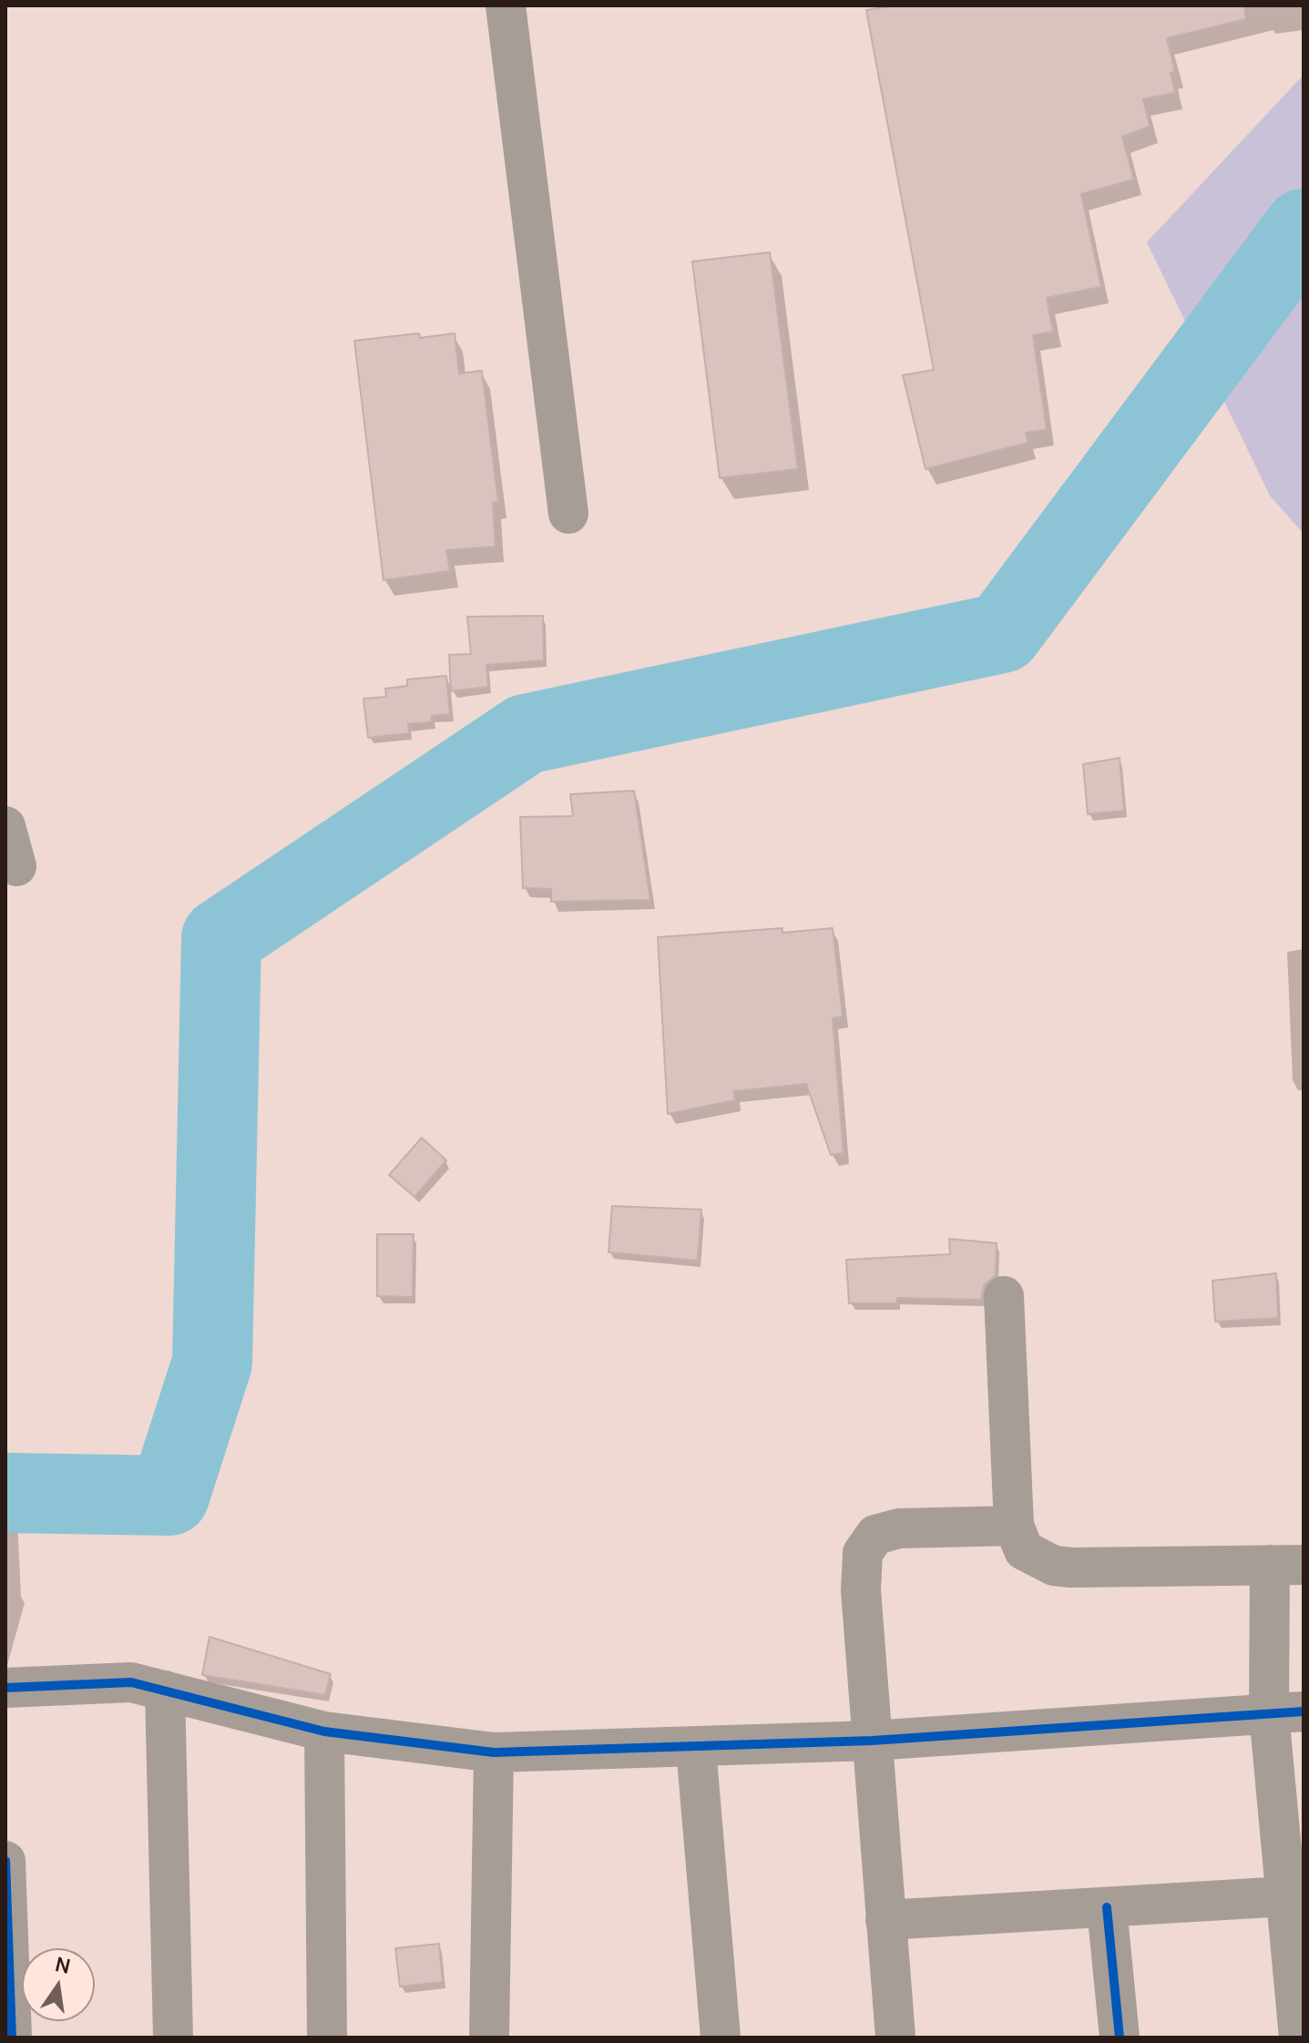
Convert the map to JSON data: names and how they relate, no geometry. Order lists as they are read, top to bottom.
{
  "north": "top"
}
